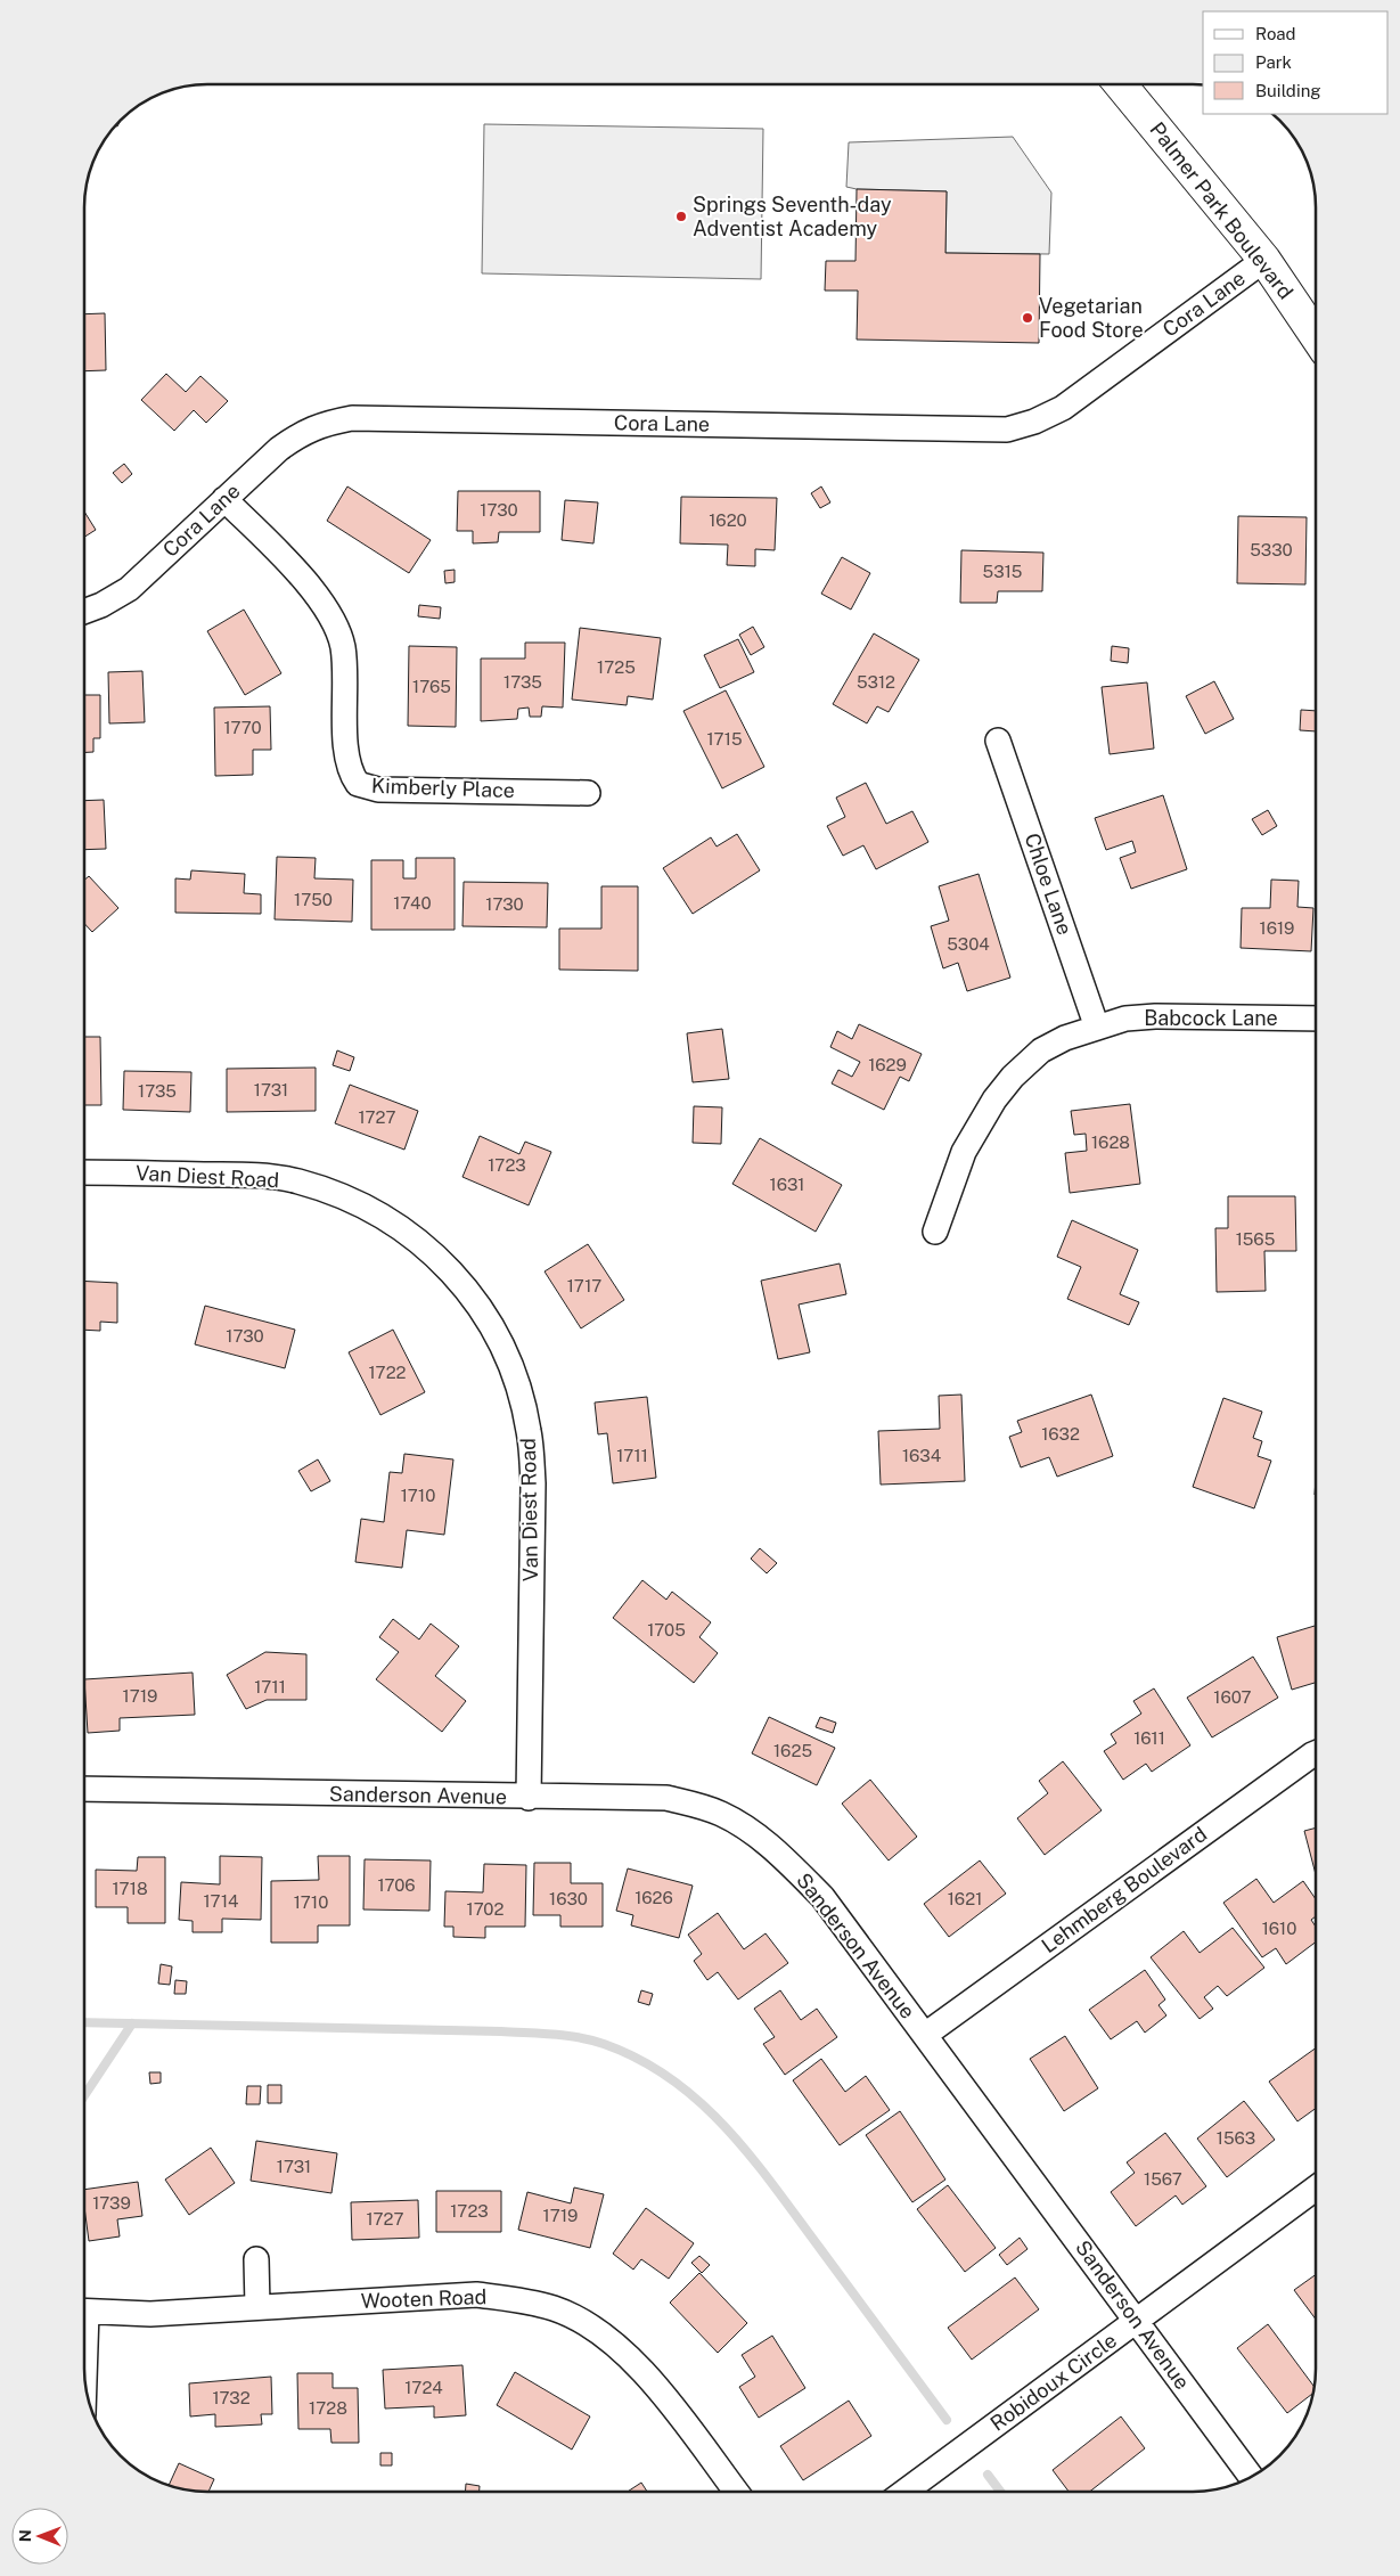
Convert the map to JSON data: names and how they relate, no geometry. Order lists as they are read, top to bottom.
{
  "streets": {
    "main road": ["Palmer Park Boulevard"],
    "street": [
      "Cora Lane",
      "Kimberly Place",
      "Chloe Lane",
      "Babcock Lane",
      "Van Diest Road",
      "Sanderson Avenue",
      "Lehmberg Boulevard",
      "Wooten Road",
      "Robidoux Circle"
    ]
  },
  "crossings": [
    ["Palmer Park Boulevard", "Cora Lane"],
    ["Cora Lane", "Kimberly Place"],
    ["Chloe Lane", "Babcock Lane"],
    ["Van Diest Road", "Sanderson Avenue"],
    ["Sanderson Avenue", "Lehmberg Boulevard"],
    ["Sanderson Avenue", "Robidoux Circle"]
  ],
  "places": ["Springs Seventh-day Adventist Academy", "Vegetarian Food Store"],
  "house_numbers": [
    "1730",
    "1620",
    "5330",
    "5315",
    "1725",
    "1735",
    "5312",
    "1765",
    "1770",
    "1715",
    "1750",
    "1740",
    "1730",
    "1619",
    "5304",
    "1629",
    "1731",
    "1735",
    "1727",
    "1628",
    "1723",
    "1631",
    "1565",
    "1717",
    "1730",
    "1722",
    "1632",
    "1711",
    "1634",
    "1710",
    "1705",
    "1711",
    "1719",
    "1607",
    "1611",
    "1625",
    "1706",
    "1718",
    "1626",
    "1630",
    "1621",
    "1714",
    "1710",
    "1702",
    "1610",
    "1563",
    "1731",
    "1567",
    "1739",
    "1723",
    "1719",
    "1727",
    "1724",
    "1732",
    "1728"
  ],
  "legend": ["Road", "Park", "Building"],
  "north": "left"
}
